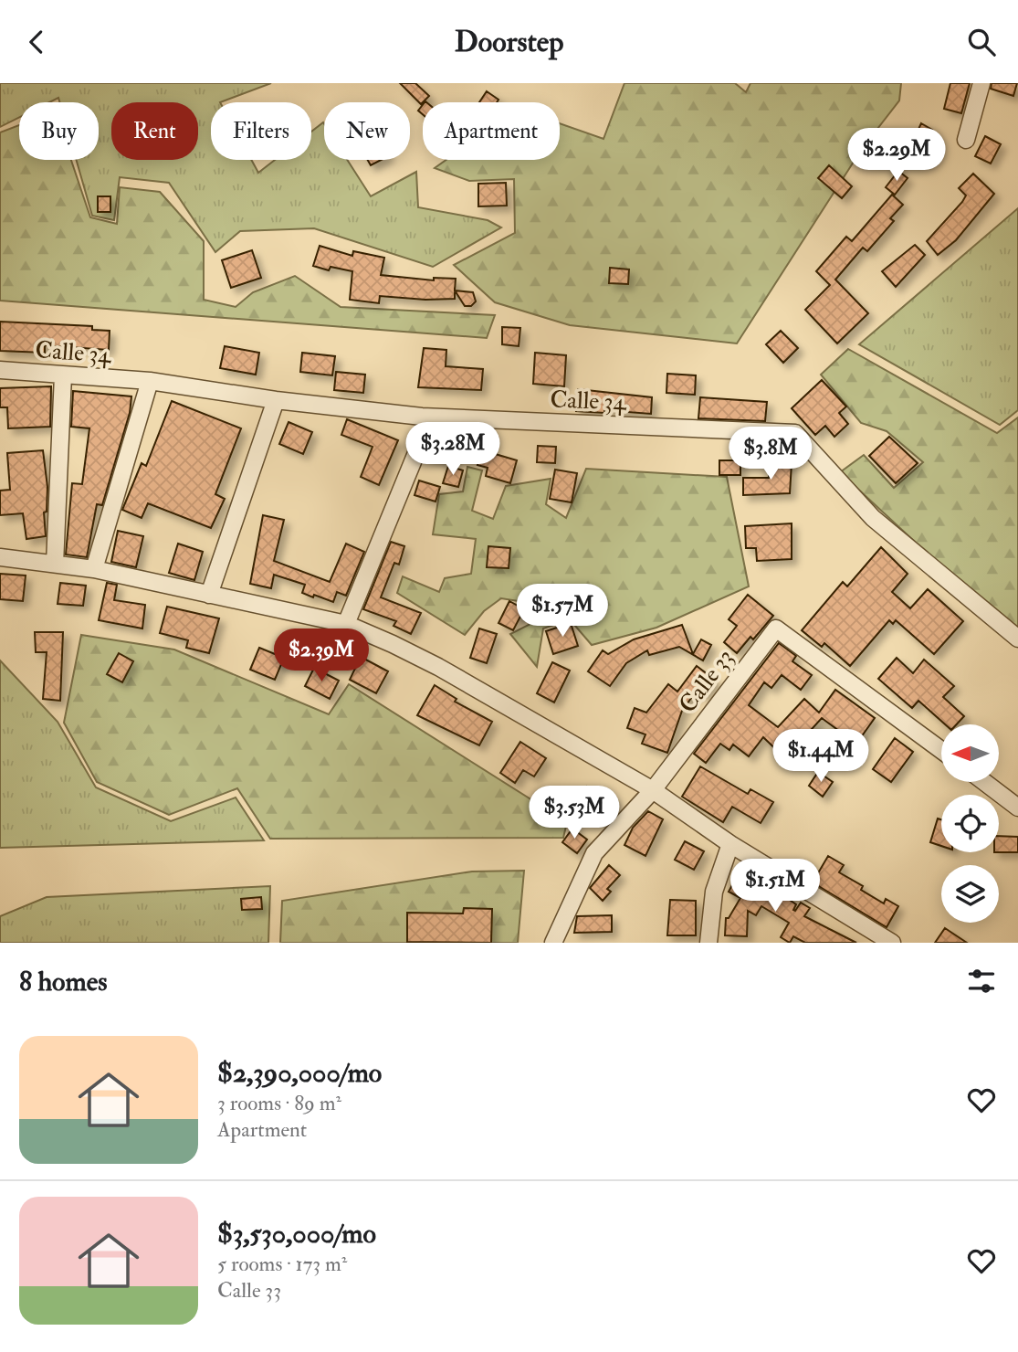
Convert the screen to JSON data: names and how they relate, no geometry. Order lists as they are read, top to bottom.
{
  "streets": {
    "street": ["Calle 34", "Calle 33"]
  },
  "north": "left",
  "page": {
    "header": "Doorstep",
    "chip": [
      "Buy",
      "Rent",
      "Filters",
      "New",
      "Apartment"
    ],
    "price": [
      "$2.29M",
      "$3.28M",
      "$3.8M",
      "$1.57M",
      "$2.39M",
      "$1.44M",
      "$3.53M",
      "$1.51M"
    ],
    "heading": "8 homes",
    "list": [
      {
        "name": "$2,390,000/mo",
        "note": "3 rooms · 89 m² · Apartment"
      },
      {
        "name": "$3,530,000/mo",
        "note": "5 rooms · 173 m² · Calle 33"
      }
    ]
  }
}
